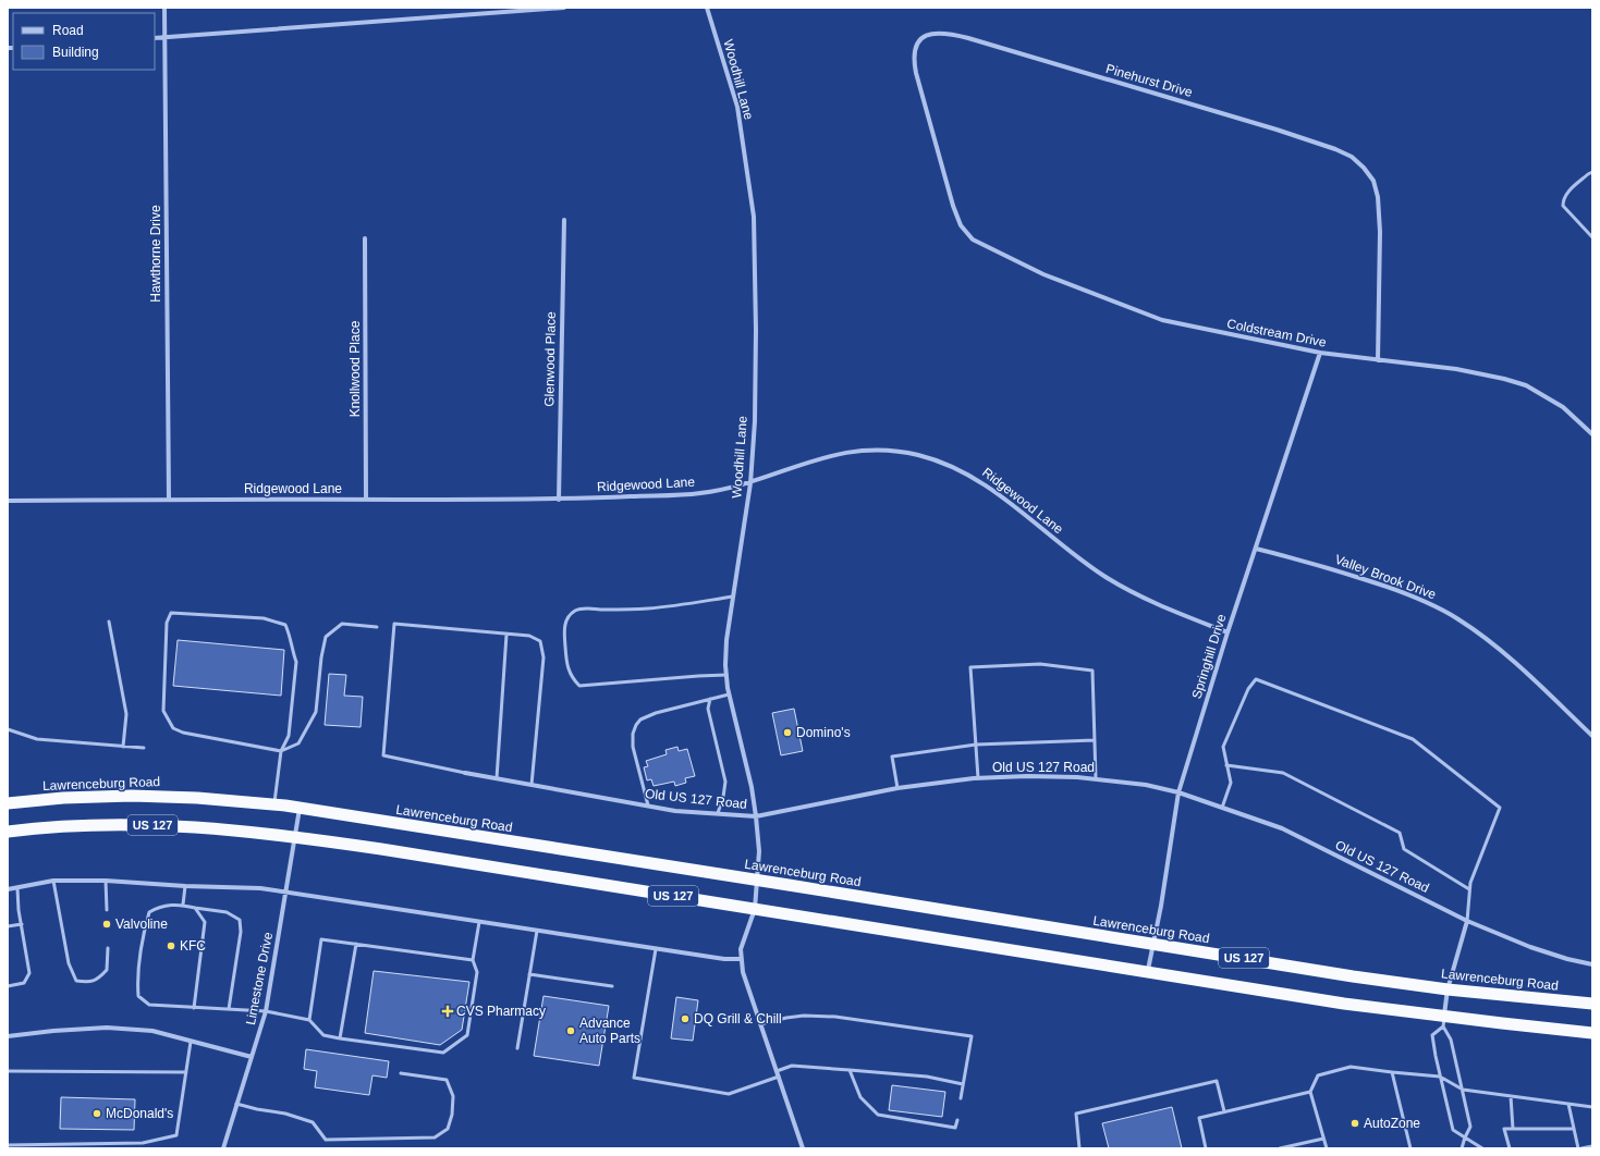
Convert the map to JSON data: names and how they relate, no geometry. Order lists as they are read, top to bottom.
{
  "streets": {
    "highway": ["Lawrenceburg Road", "US 127"],
    "street": [
      "Woodhill Lane",
      "Pinehurst Drive",
      "Hawthorne Drive",
      "Coldstream Drive",
      "Glenwood Place",
      "Knollwood Place",
      "Ridgewood Lane",
      "Valley Brook Drive",
      "Springhill Drive",
      "Old US 127 Road",
      "Limestone Drive"
    ]
  },
  "crossings": [
    ["Woodhill Lane", "Ridgewood Lane"],
    ["Woodhill Lane", "Old US 127 Road"],
    ["Woodhill Lane", "Lawrenceburg Road"],
    ["Woodhill Lane", "US 127"],
    ["Pinehurst Drive", "Coldstream Drive"],
    ["Hawthorne Drive", "Ridgewood Lane"],
    ["Coldstream Drive", "Springhill Drive"],
    ["Glenwood Place", "Ridgewood Lane"],
    ["Knollwood Place", "Ridgewood Lane"],
    ["Ridgewood Lane", "Springhill Drive"],
    ["Valley Brook Drive", "Springhill Drive"],
    ["Springhill Drive", "Old US 127 Road"],
    ["Springhill Drive", "Lawrenceburg Road"],
    ["Springhill Drive", "US 127"],
    ["Lawrenceburg Road", "Limestone Drive"],
    ["US 127", "Limestone Drive"]
  ],
  "places": {
    "other": [
      "Domino's",
      "Valvoline",
      "KFC",
      "DQ Grill & Chill",
      "Advance Auto Parts",
      "McDonald's",
      "AutoZone"
    ],
    "health": ["CVS Pharmacy"]
  },
  "legend": ["Road", "Building"]
}
